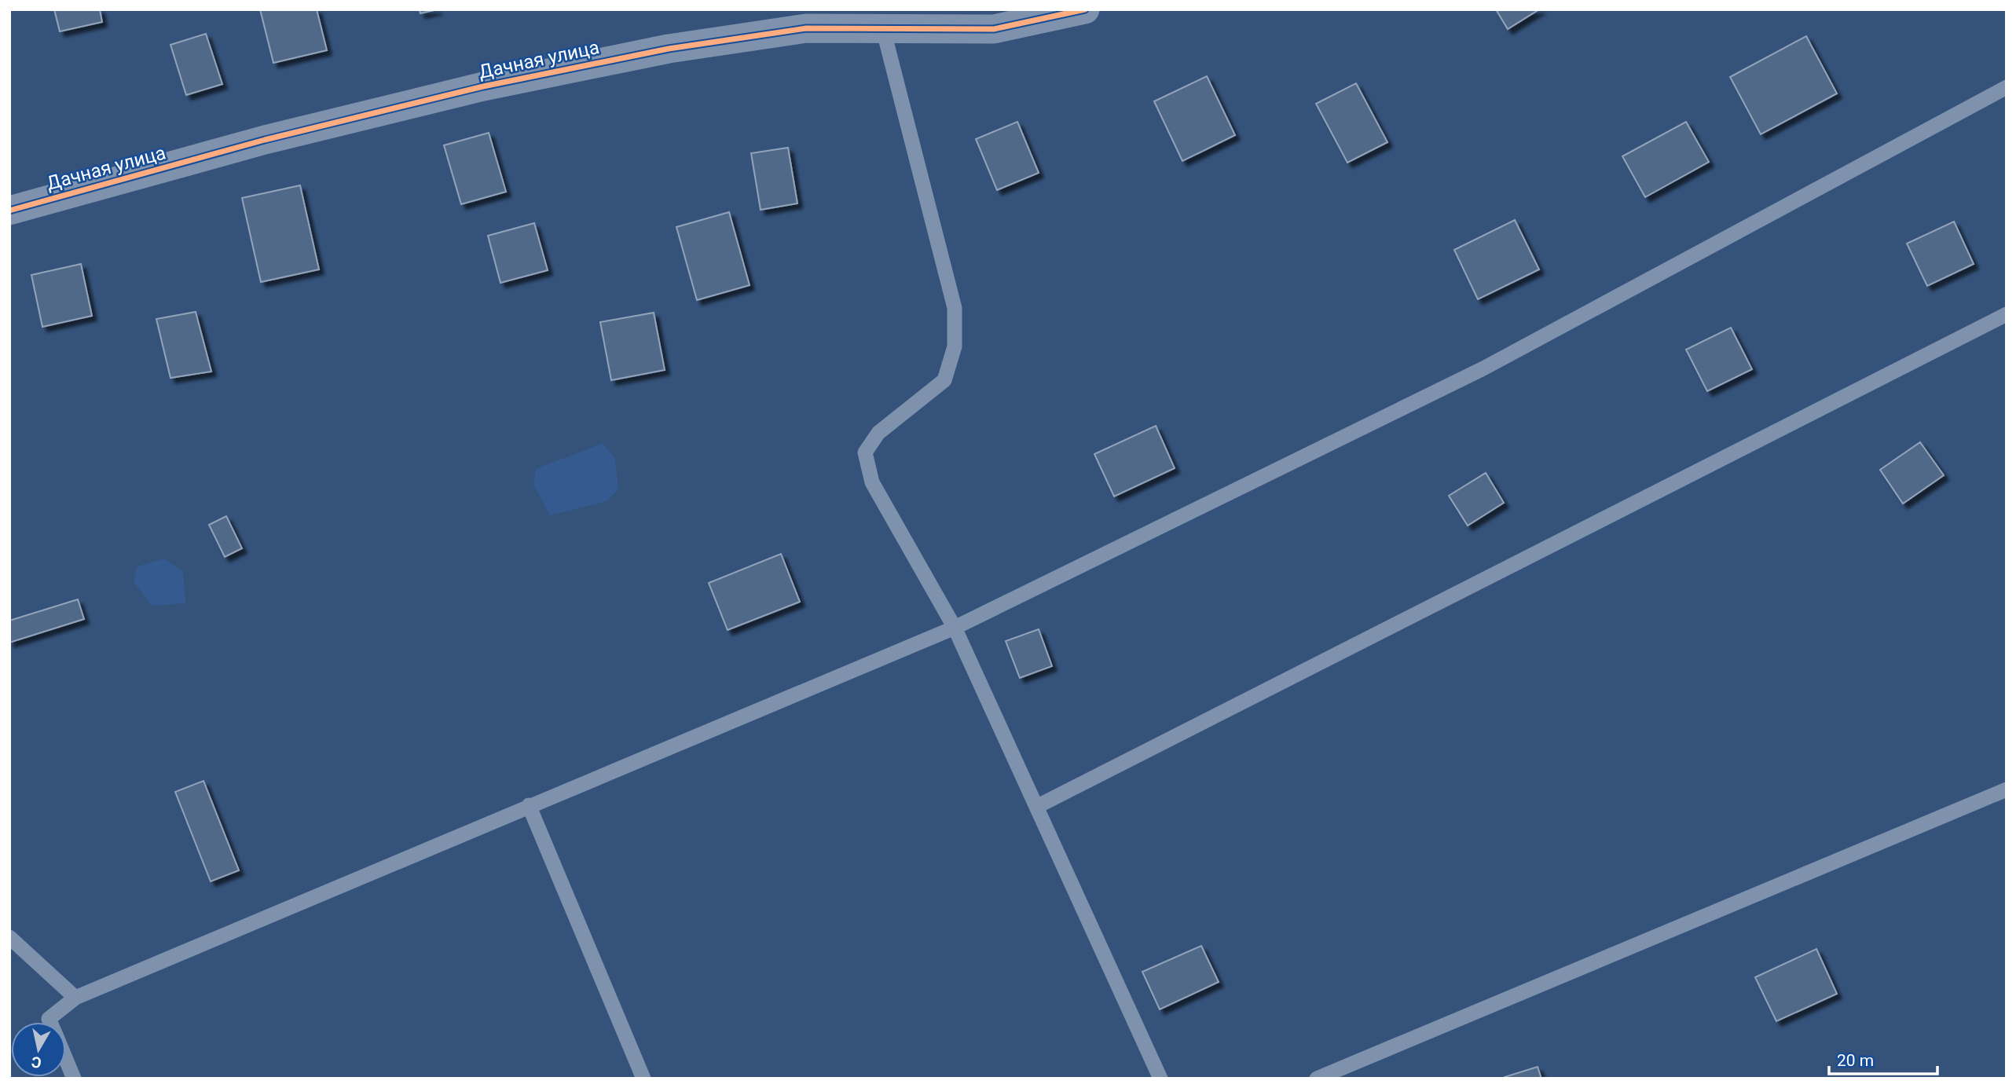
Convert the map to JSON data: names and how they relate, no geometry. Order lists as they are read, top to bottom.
{
  "streets": {
    "street": ["Дачная улица"]
  },
  "scale_bar": "20 m",
  "north": "bottom"
}
